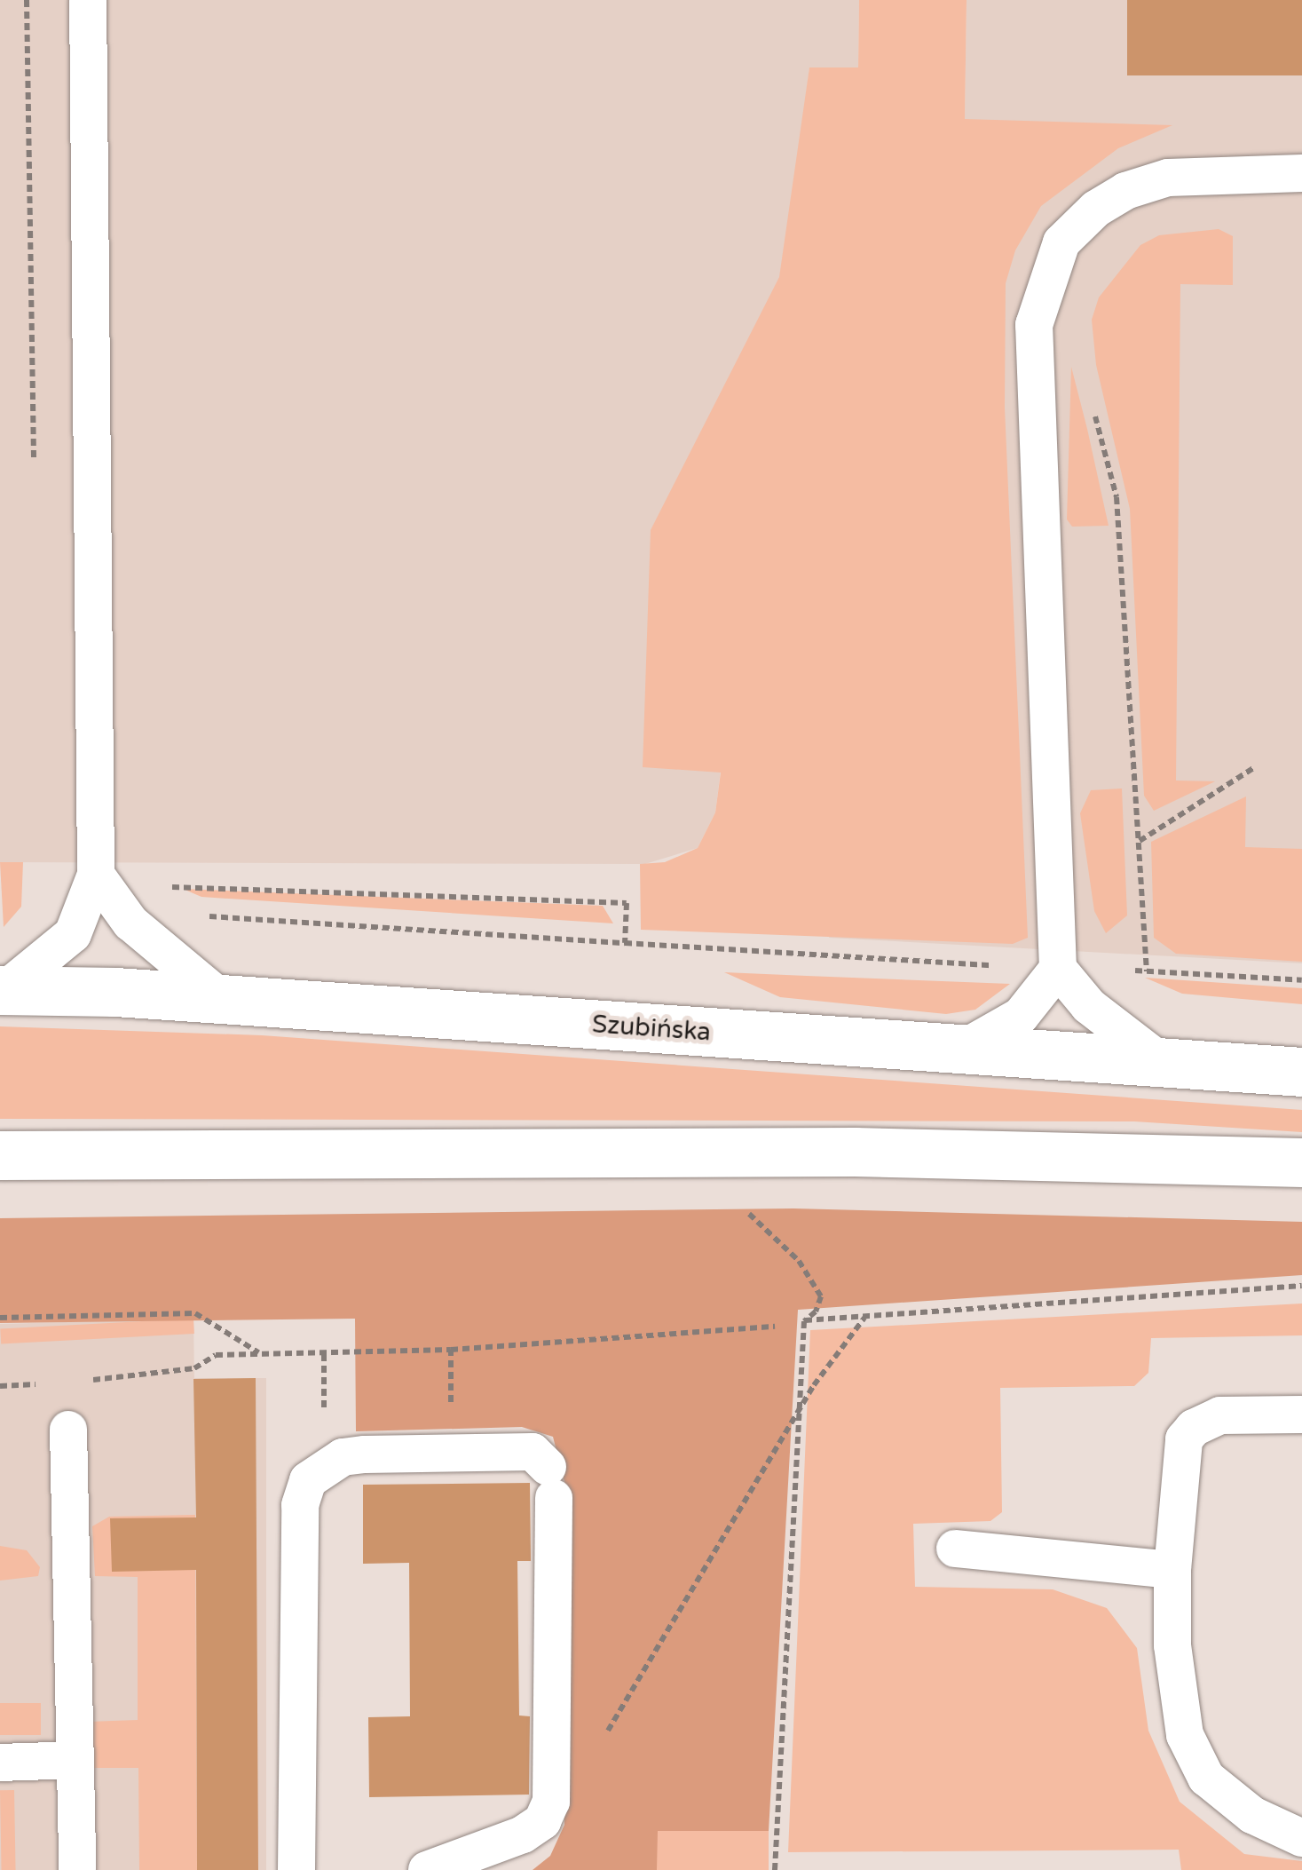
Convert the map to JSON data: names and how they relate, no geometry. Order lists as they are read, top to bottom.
{
  "streets": {
    "main road": ["Szubińska"]
  }
}
